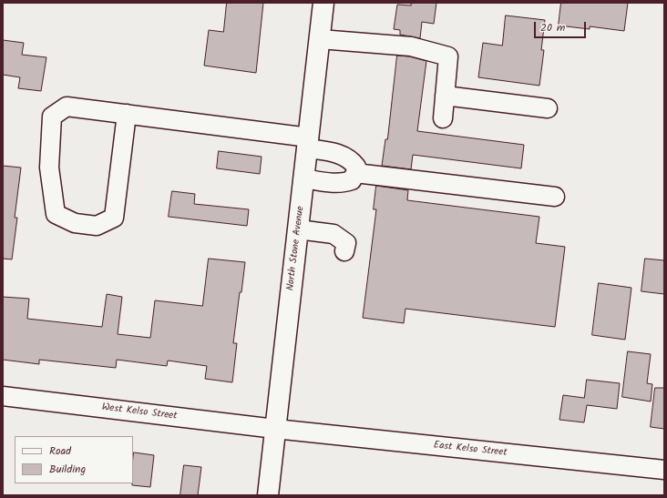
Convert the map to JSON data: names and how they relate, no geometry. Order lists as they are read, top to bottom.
{
  "streets": {
    "main road": ["North Stone Avenue"],
    "street": ["West Kelso Street", "East Kelso Street"]
  },
  "crossings": [
    ["North Stone Avenue", "West Kelso Street"],
    ["North Stone Avenue", "East Kelso Street"],
    ["West Kelso Street", "East Kelso Street"]
  ],
  "legend": ["Road", "Building"],
  "scale_bar": "20 m"
}
